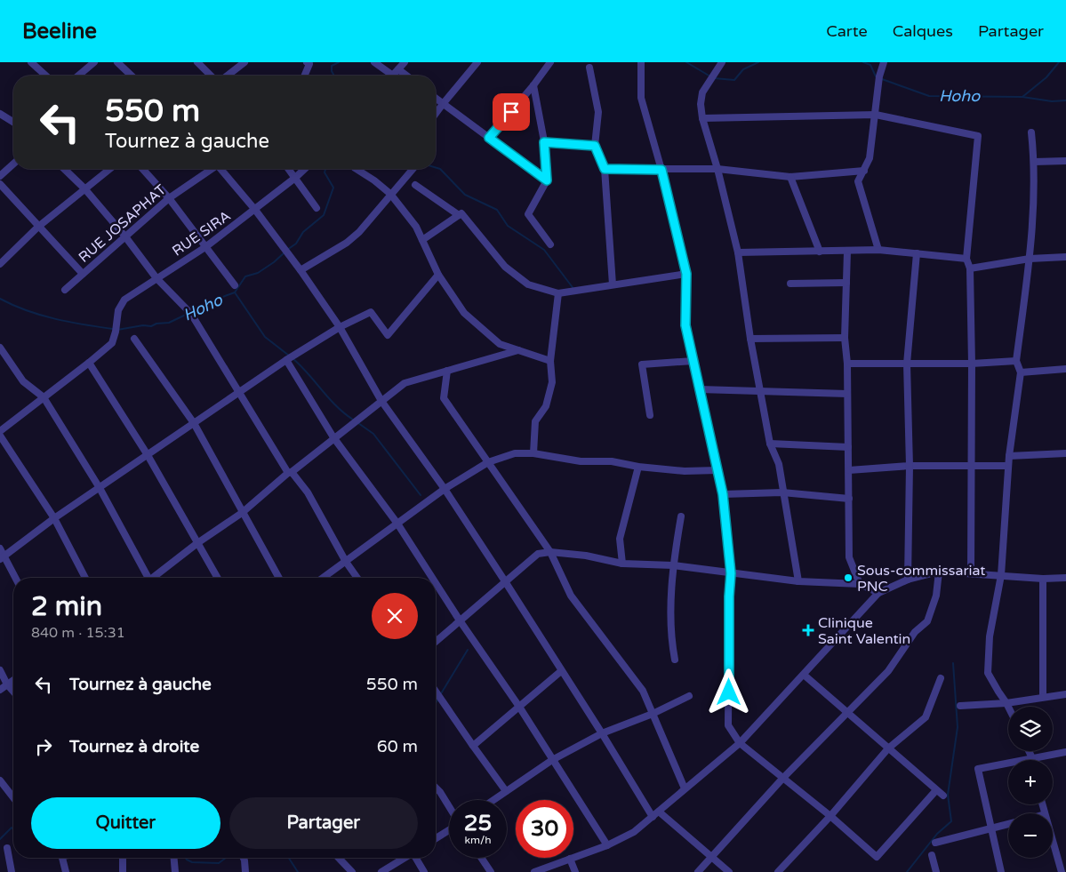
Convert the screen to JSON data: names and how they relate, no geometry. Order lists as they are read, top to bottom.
{
  "streets": {
    "street": ["RUE JOSAPHAT", "RUE SIRA"]
  },
  "water": ["Hoho"],
  "places": {
    "other": ["Sous-commissariat PNC"],
    "health": ["Clinique Saint Valentin"]
  },
  "page": {
    "header": "Beeline",
    "nav": ["Carte", "Calques", "Partager"],
    "turn": ["550 m", "Tournez à gauche"],
    "heading": ["2 min", "840 m · 15:31"],
    "list": [
      {
        "name": "Tournez à gauche",
        "value": "550 m"
      },
      {
        "name": "Tournez à droite",
        "value": "60 m"
      }
    ],
    "map_buttons": ["+", "−"],
    "buttons": ["Quitter", "Partager"],
    "speed": "25 km/h",
    "limit": "30"
  }
}
